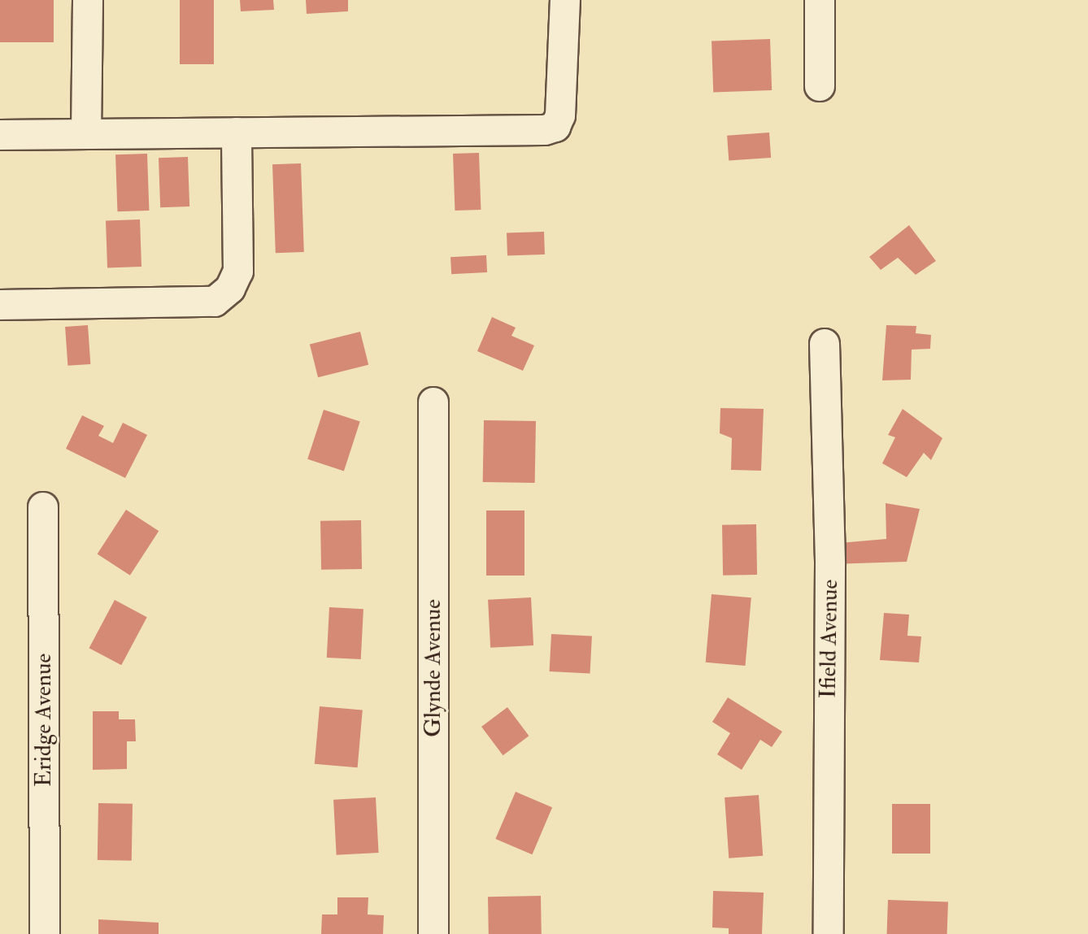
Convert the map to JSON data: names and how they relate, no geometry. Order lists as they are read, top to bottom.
{
  "streets": {
    "street": ["Ifield Avenue", "Glynde Avenue", "Eridge Avenue"]
  }
}
